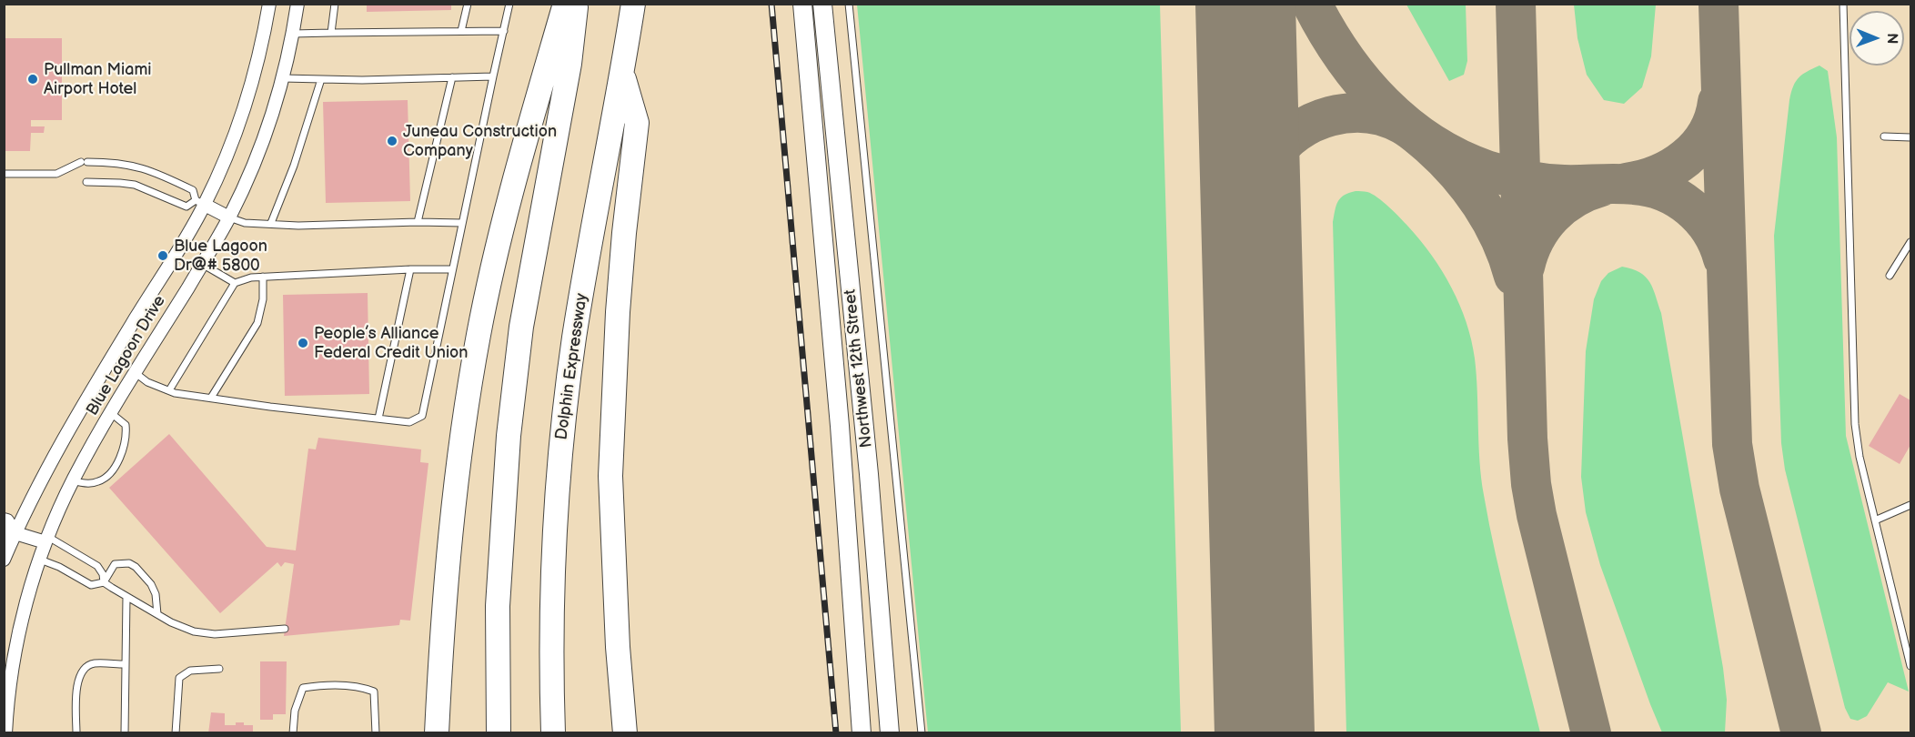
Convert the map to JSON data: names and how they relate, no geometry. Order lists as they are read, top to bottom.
{
  "streets": {
    "highway": ["Dolphin Expressway"],
    "main road": ["Northwest 12th Street"],
    "street": ["Blue Lagoon Drive"]
  },
  "places": [
    "Pullman Miami Airport Hotel",
    "Juneau Construction Company",
    "Blue Lagoon Dr@# 5800",
    "People’s Alliance Federal Credit Union"
  ],
  "north": "right"
}
